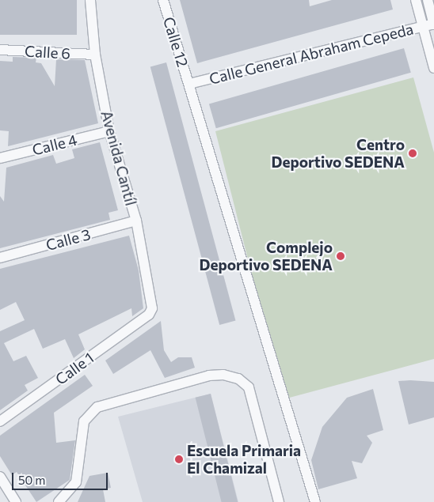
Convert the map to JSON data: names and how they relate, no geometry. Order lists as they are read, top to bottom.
{
  "streets": {
    "street": [
      "Calle 12",
      "Calle 6",
      "Calle General Abraham Cepeda",
      "Calle 4",
      "Avenida Cantíl",
      "Calle 3",
      "Calle 1"
    ]
  },
  "crossings": [
    ["Calle 12", "Calle General Abraham Cepeda"],
    ["Calle 6", "Avenida Cantíl"],
    ["Calle 4", "Avenida Cantíl"],
    ["Avenida Cantíl", "Calle 3"],
    ["Avenida Cantíl", "Calle 1"]
  ],
  "places": ["Centro Deportivo SEDENA", "Complejo Deportivo SEDENA", "Escuela Primaria El Chamizal"],
  "scale_bar": "50 m"
}
